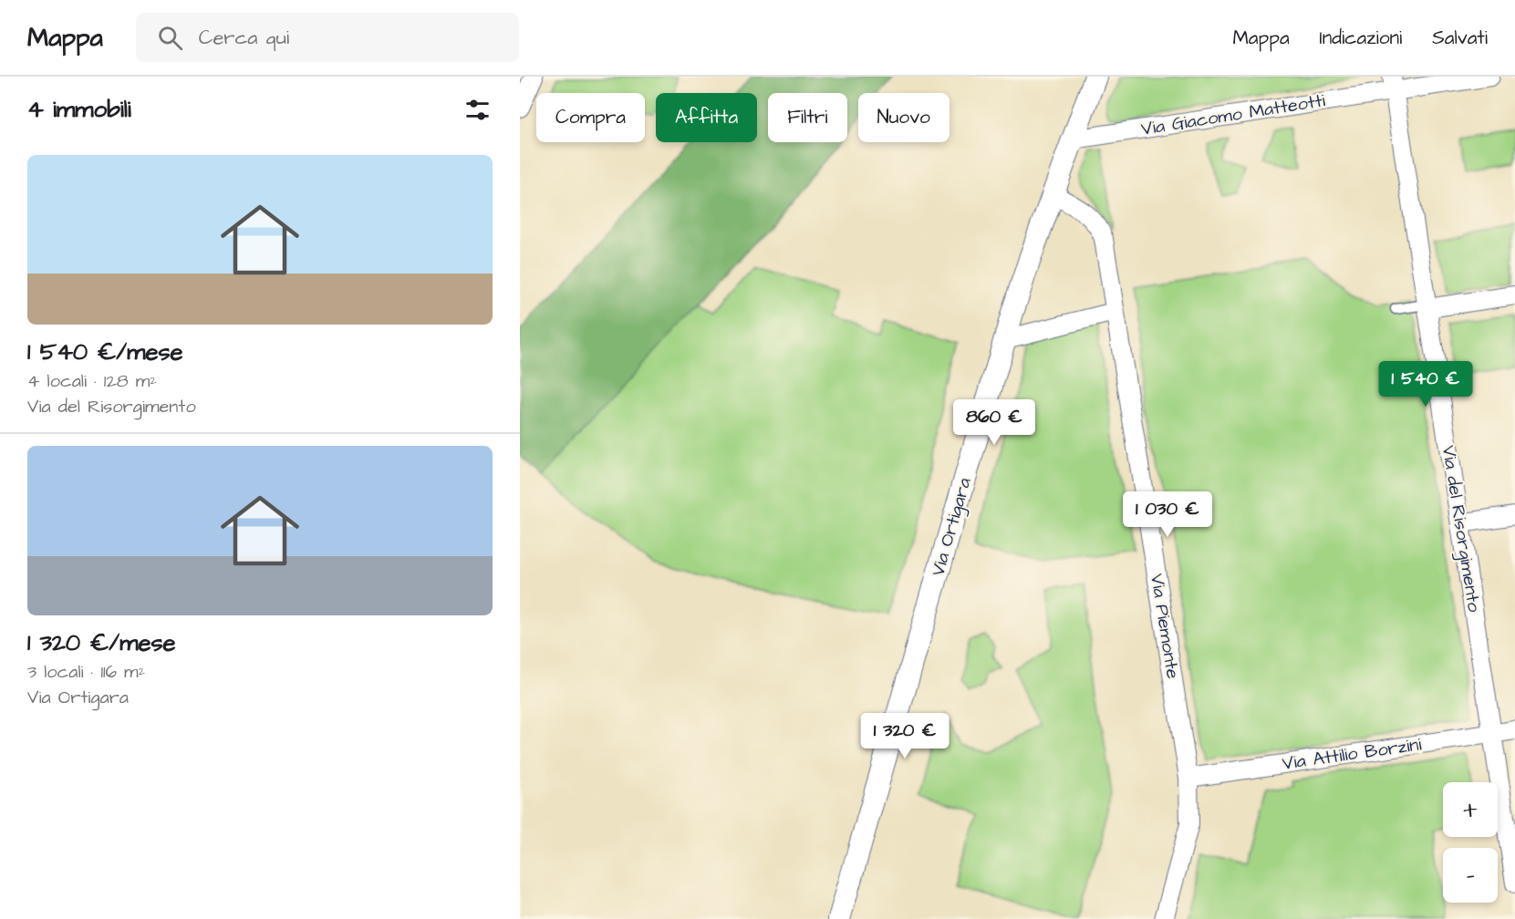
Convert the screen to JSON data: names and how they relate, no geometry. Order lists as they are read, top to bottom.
{
  "streets": {
    "street": [
      "Via Giacomo Matteotti",
      "Via Ortigara",
      "Via del Risorgimento",
      "Via Piemonte",
      "Via Attilio Borzini"
    ]
  },
  "crossings": [
    ["Via Giacomo Matteotti", "Via Ortigara"],
    ["Via Giacomo Matteotti", "Via del Risorgimento"],
    ["Via Ortigara", "Via Piemonte"],
    ["Via del Risorgimento", "Via Attilio Borzini"],
    ["Via Piemonte", "Via Attilio Borzini"]
  ],
  "page": {
    "header": "Mappa",
    "search": "Cerca qui",
    "nav": ["Mappa", "Indicazioni", "Salvati"],
    "heading": "4 immobili",
    "chip": [
      "Compra",
      "Affitta",
      "Filtri",
      "Nuovo"
    ],
    "list": [
      {
        "name": "1 540 €/mese",
        "note": "4 locali · 128 m² · Via del Risorgimento"
      },
      {
        "name": "1 320 €/mese",
        "note": "3 locali · 116 m² · Via Ortigara"
      }
    ],
    "price": [
      "1 540 €",
      "860 €",
      "1 030 €",
      "1 320 €"
    ],
    "map_buttons": ["+", "−"]
  }
}
